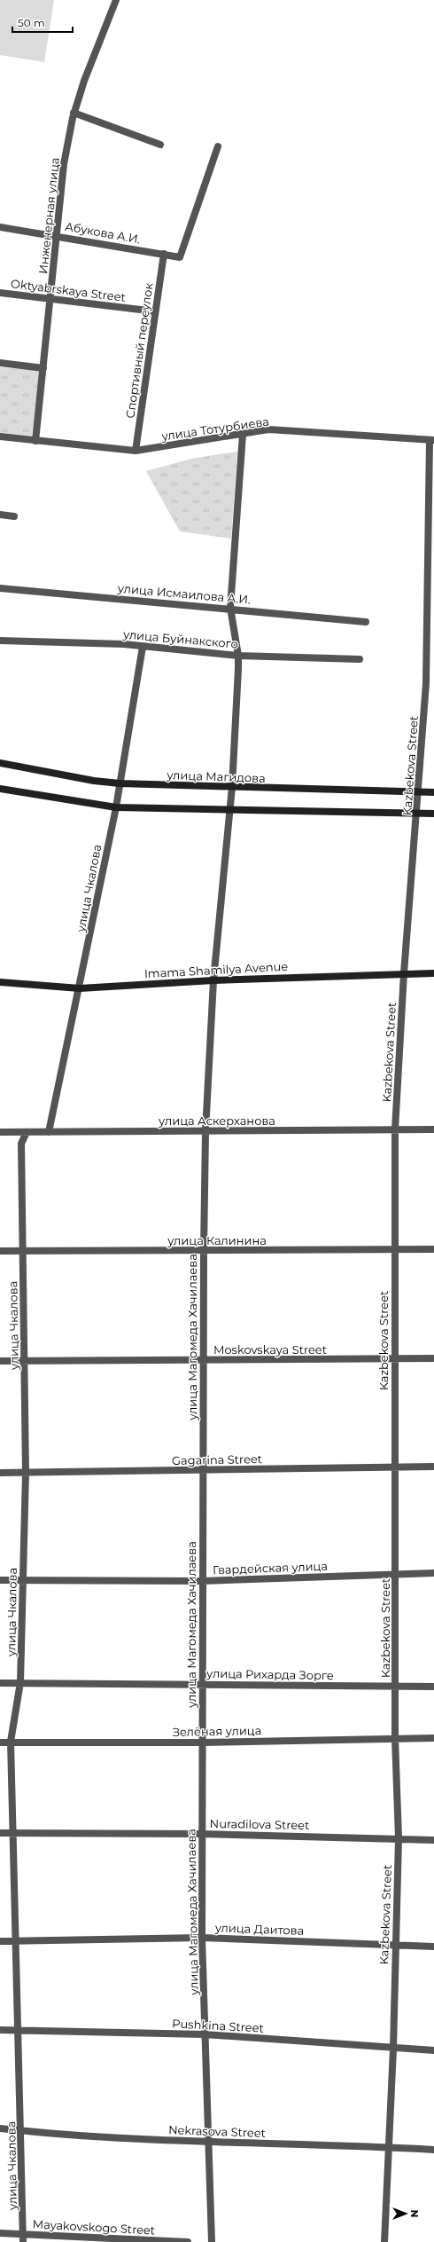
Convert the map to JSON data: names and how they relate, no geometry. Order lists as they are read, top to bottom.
{
  "streets": {
    "main road": ["улица Магидова", "Imama Shamilya Avenue"],
    "street": [
      "Инженерная улица",
      "Абукова А.И.",
      "Oktyabrskaya Street",
      "Спортивный переулок",
      "улица Тотурбиева",
      "улица Исмаилова А.И.",
      "улица Буйнакского",
      "Kazbekova Street",
      "улица Чкалова",
      "улица Аскерханова",
      "улица Калинина",
      "улица Магомеда Хачилаева",
      "Moskovskaya Street",
      "Gagarina Street",
      "Гвардейская улица",
      "улица Рихарда Зорге",
      "Зелёная улица",
      "Nuradilova Street",
      "улица Даитова",
      "Pushkina Street",
      "Nekrasova Street",
      "Mayakovskogo Street"
    ]
  },
  "crossings": [
    ["Инженерная улица", "Абукова А.И."],
    ["Инженерная улица", "Oktyabrskaya Street"],
    ["Инженерная улица", "улица Тотурбиева"],
    ["Абукова А.И.", "Спортивный переулок"],
    ["Oktyabrskaya Street", "Спортивный переулок"],
    ["Спортивный переулок", "улица Тотурбиева"],
    ["улица Тотурбиева", "Kazbekova Street"],
    ["улица Тотурбиева", "улица Магомеда Хачилаева"],
    ["улица Исмаилова А.И.", "улица Магомеда Хачилаева"],
    ["улица Буйнакского", "улица Чкалова"],
    ["улица Буйнакского", "улица Магомеда Хачилаева"],
    ["Kazbekova Street", "улица Магидова"],
    ["Kazbekova Street", "Imama Shamilya Avenue"],
    ["Kazbekova Street", "улица Аскерханова"],
    ["Kazbekova Street", "улица Калинина"],
    ["Kazbekova Street", "Moskovskaya Street"],
    ["Kazbekova Street", "Gagarina Street"],
    ["Kazbekova Street", "Гвардейская улица"],
    ["Kazbekova Street", "улица Рихарда Зорге"],
    ["Kazbekova Street", "Зелёная улица"],
    ["Kazbekova Street", "Nuradilova Street"],
    ["Kazbekova Street", "улица Даитова"],
    ["Kazbekova Street", "Pushkina Street"],
    ["Kazbekova Street", "Nekrasova Street"],
    ["улица Магидова", "улица Чкалова"],
    ["улица Магидова", "улица Магомеда Хачилаева"],
    ["улица Чкалова", "Imama Shamilya Avenue"],
    ["улица Чкалова", "улица Аскерханова"],
    ["улица Чкалова", "улица Калинина"],
    ["улица Чкалова", "Moskovskaya Street"],
    ["улица Чкалова", "Gagarina Street"],
    ["улица Чкалова", "Гвардейская улица"],
    ["улица Чкалова", "улица Рихарда Зорге"],
    ["улица Чкалова", "Зелёная улица"],
    ["улица Чкалова", "Nuradilova Street"],
    ["улица Чкалова", "улица Даитова"],
    ["улица Чкалова", "Pushkina Street"],
    ["улица Чкалова", "Nekrasova Street"],
    ["улица Чкалова", "Mayakovskogo Street"],
    ["Imama Shamilya Avenue", "улица Магомеда Хачилаева"],
    ["улица Аскерханова", "улица Магомеда Хачилаева"],
    ["улица Калинина", "улица Магомеда Хачилаева"],
    ["улица Магомеда Хачилаева", "Moskovskaya Street"],
    ["улица Магомеда Хачилаева", "Gagarina Street"],
    ["улица Магомеда Хачилаева", "Гвардейская улица"],
    ["улица Магомеда Хачилаева", "улица Рихарда Зорге"],
    ["улица Магомеда Хачилаева", "Зелёная улица"],
    ["улица Магомеда Хачилаева", "Nuradilova Street"],
    ["улица Магомеда Хачилаева", "улица Даитова"],
    ["улица Магомеда Хачилаева", "Pushkina Street"],
    ["улица Магомеда Хачилаева", "Nekrasova Street"]
  ],
  "scale_bar": "50 m",
  "north": "right"
}
